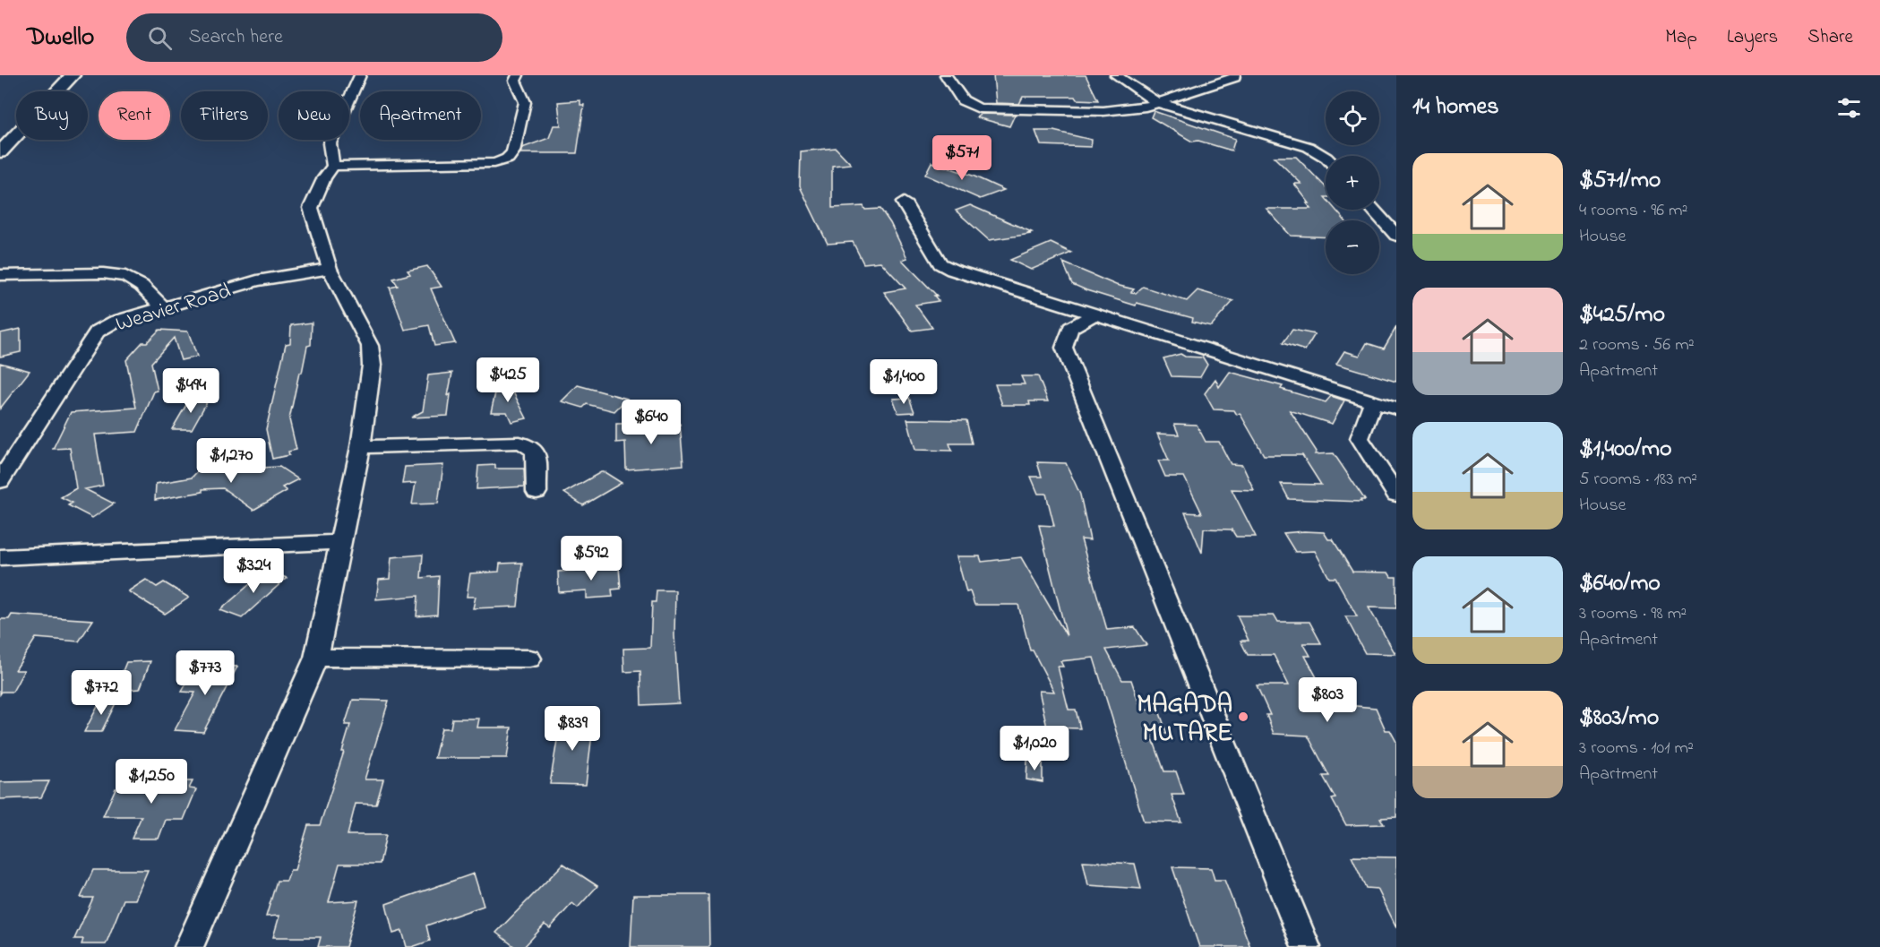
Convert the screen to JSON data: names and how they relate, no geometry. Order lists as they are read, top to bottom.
{
  "streets": {
    "street": ["Weavier Road"]
  },
  "places": ["MAGADA MUTARE"],
  "page": {
    "header": "Dwello",
    "search": "Search here",
    "nav": ["Map", "Layers", "Share"],
    "heading": "14 homes",
    "map_buttons": ["+", "−"],
    "chip": [
      "Buy",
      "Rent",
      "Filters",
      "New",
      "Apartment"
    ],
    "price": [
      "$571",
      "$425",
      "$1,400",
      "$494",
      "$640",
      "$1,270",
      "$592",
      "$324",
      "$773",
      "$772",
      "$803",
      "$839",
      "$1,020",
      "$1,250"
    ],
    "list": [
      {
        "name": "$571/mo",
        "note": "4 rooms · 96 m² · House"
      },
      {
        "name": "$425/mo",
        "note": "2 rooms · 56 m² · Apartment"
      },
      {
        "name": "$1,400/mo",
        "note": "5 rooms · 183 m² · House"
      },
      {
        "name": "$640/mo",
        "note": "3 rooms · 98 m² · Apartment"
      },
      {
        "name": "$803/mo",
        "note": "3 rooms · 101 m² · Apartment"
      }
    ]
  }
}
